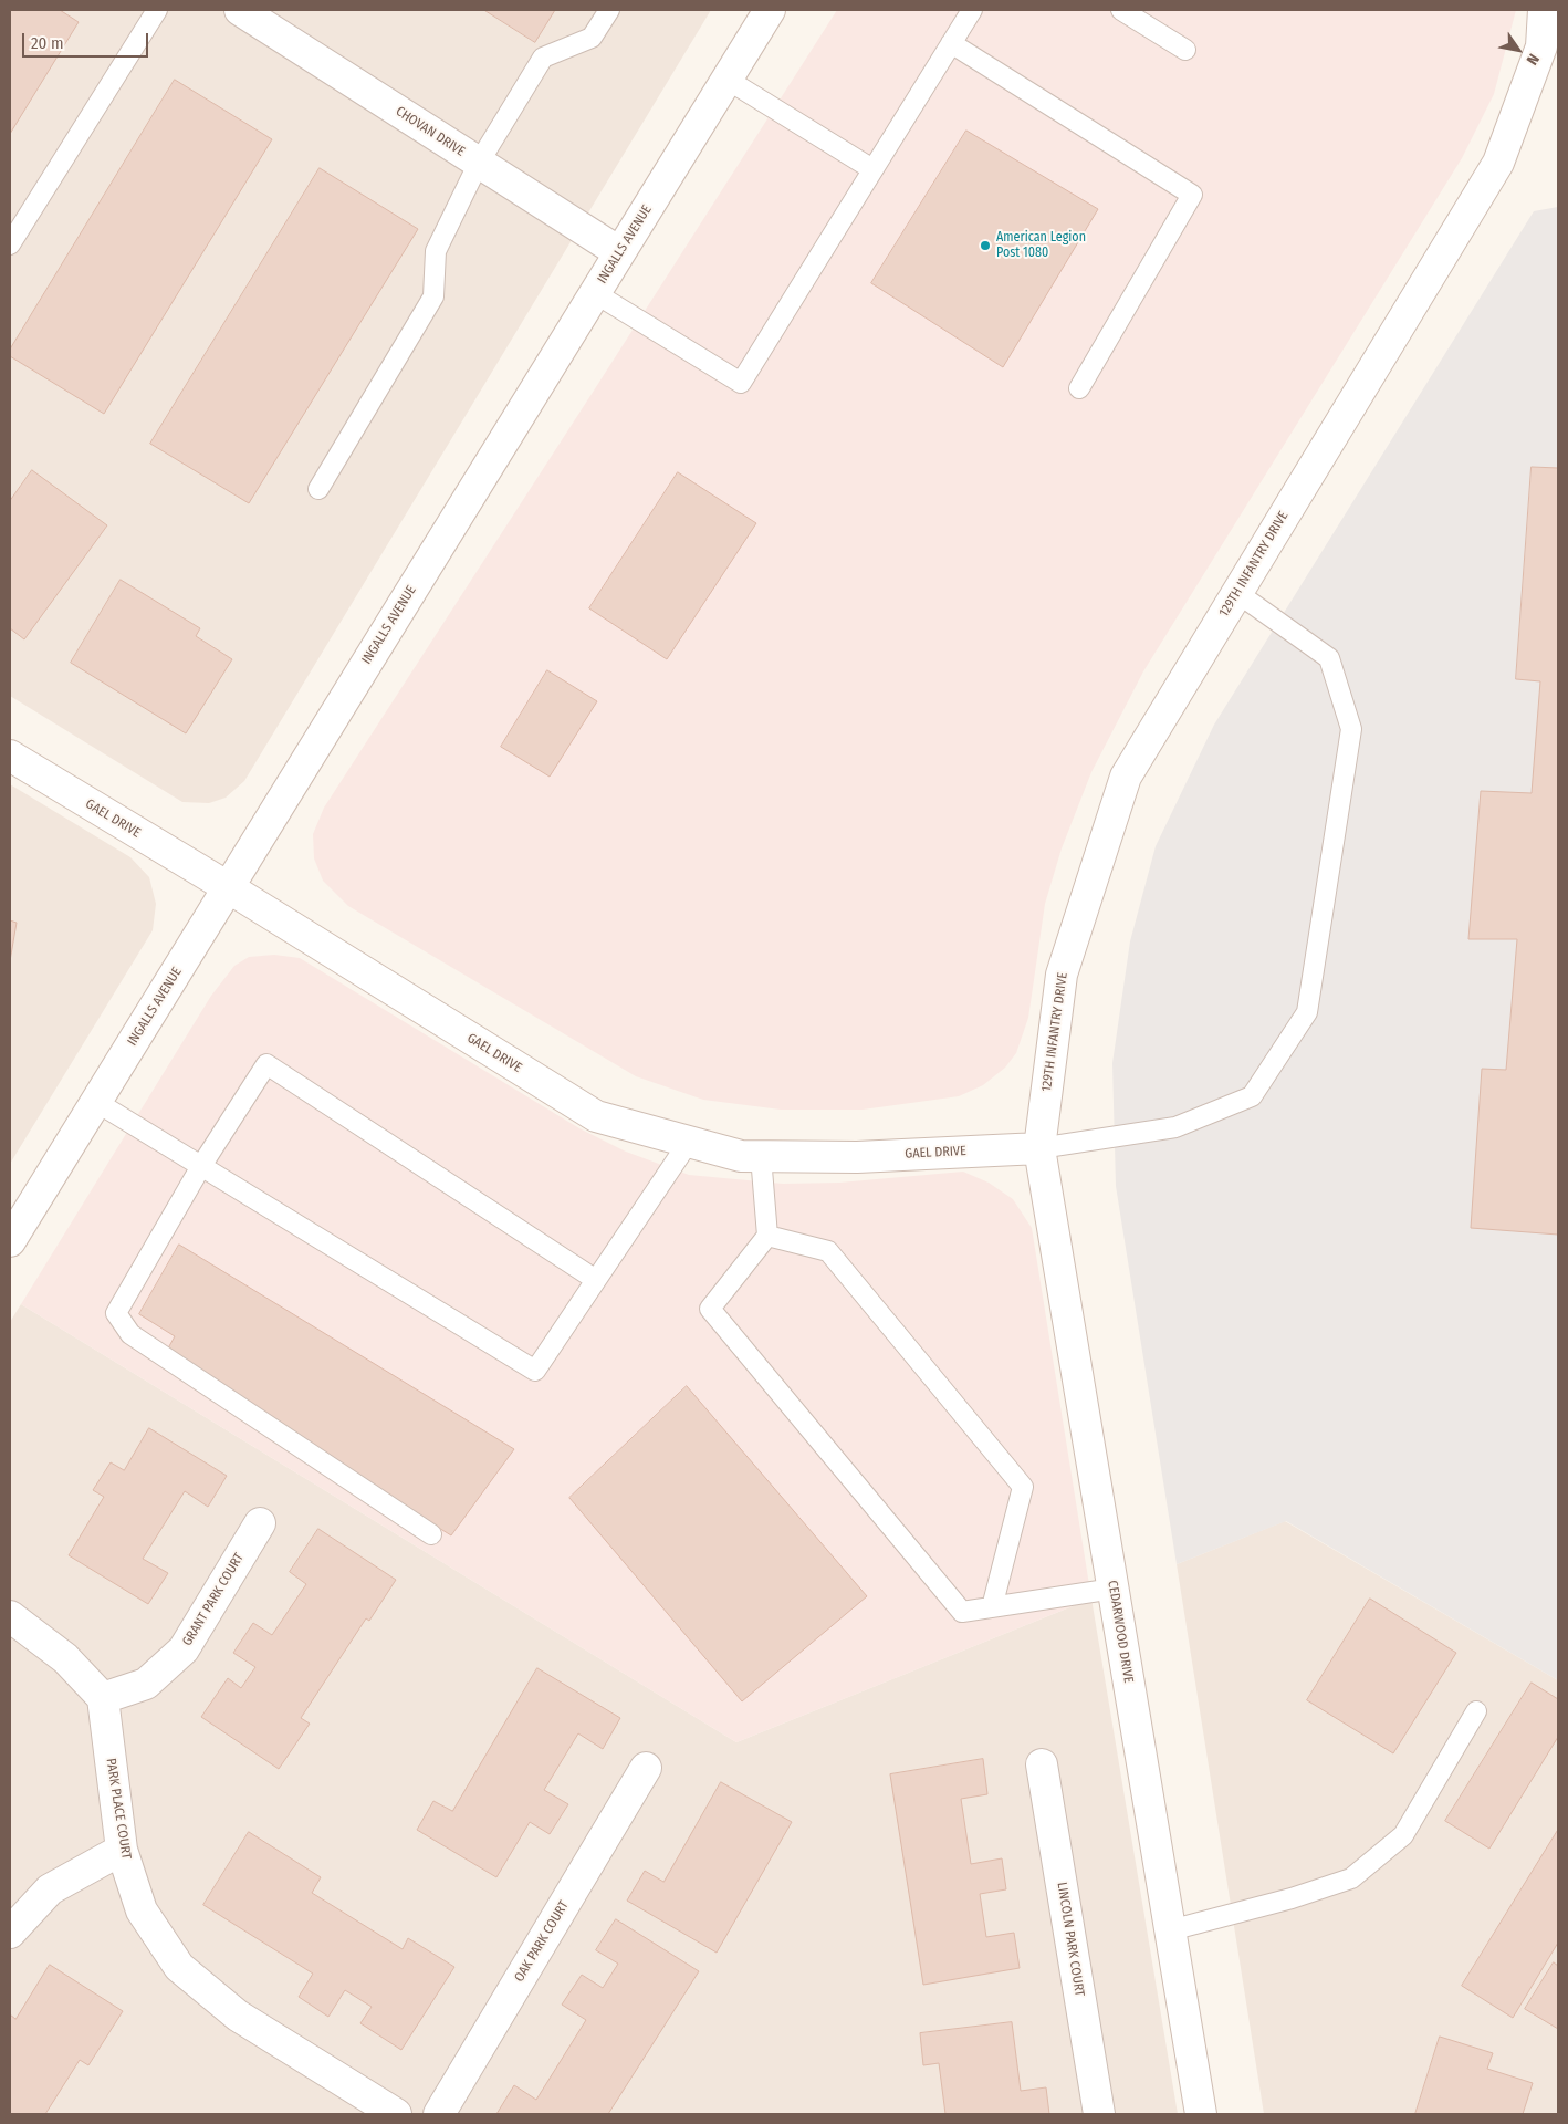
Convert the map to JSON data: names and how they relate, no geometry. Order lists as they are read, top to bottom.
{
  "streets": {
    "street": [
      "CHOVAN DRIVE",
      "INGALLS AVENUE",
      "129TH INFANTRY DRIVE",
      "GAEL DRIVE",
      "GRANT PARK COURT",
      "CEDARWOOD DRIVE",
      "PARK PLACE COURT",
      "LINCOLN PARK COURT",
      "OAK PARK COURT"
    ]
  },
  "crossings": [
    ["CHOVAN DRIVE", "INGALLS AVENUE"],
    ["INGALLS AVENUE", "GAEL DRIVE"],
    ["129TH INFANTRY DRIVE", "GAEL DRIVE"],
    ["129TH INFANTRY DRIVE", "CEDARWOOD DRIVE"],
    ["GAEL DRIVE", "CEDARWOOD DRIVE"],
    ["GRANT PARK COURT", "PARK PLACE COURT"]
  ],
  "places": ["American Legion Post 1080"],
  "scale_bar": "20 m",
  "north": "bottom right"
}
